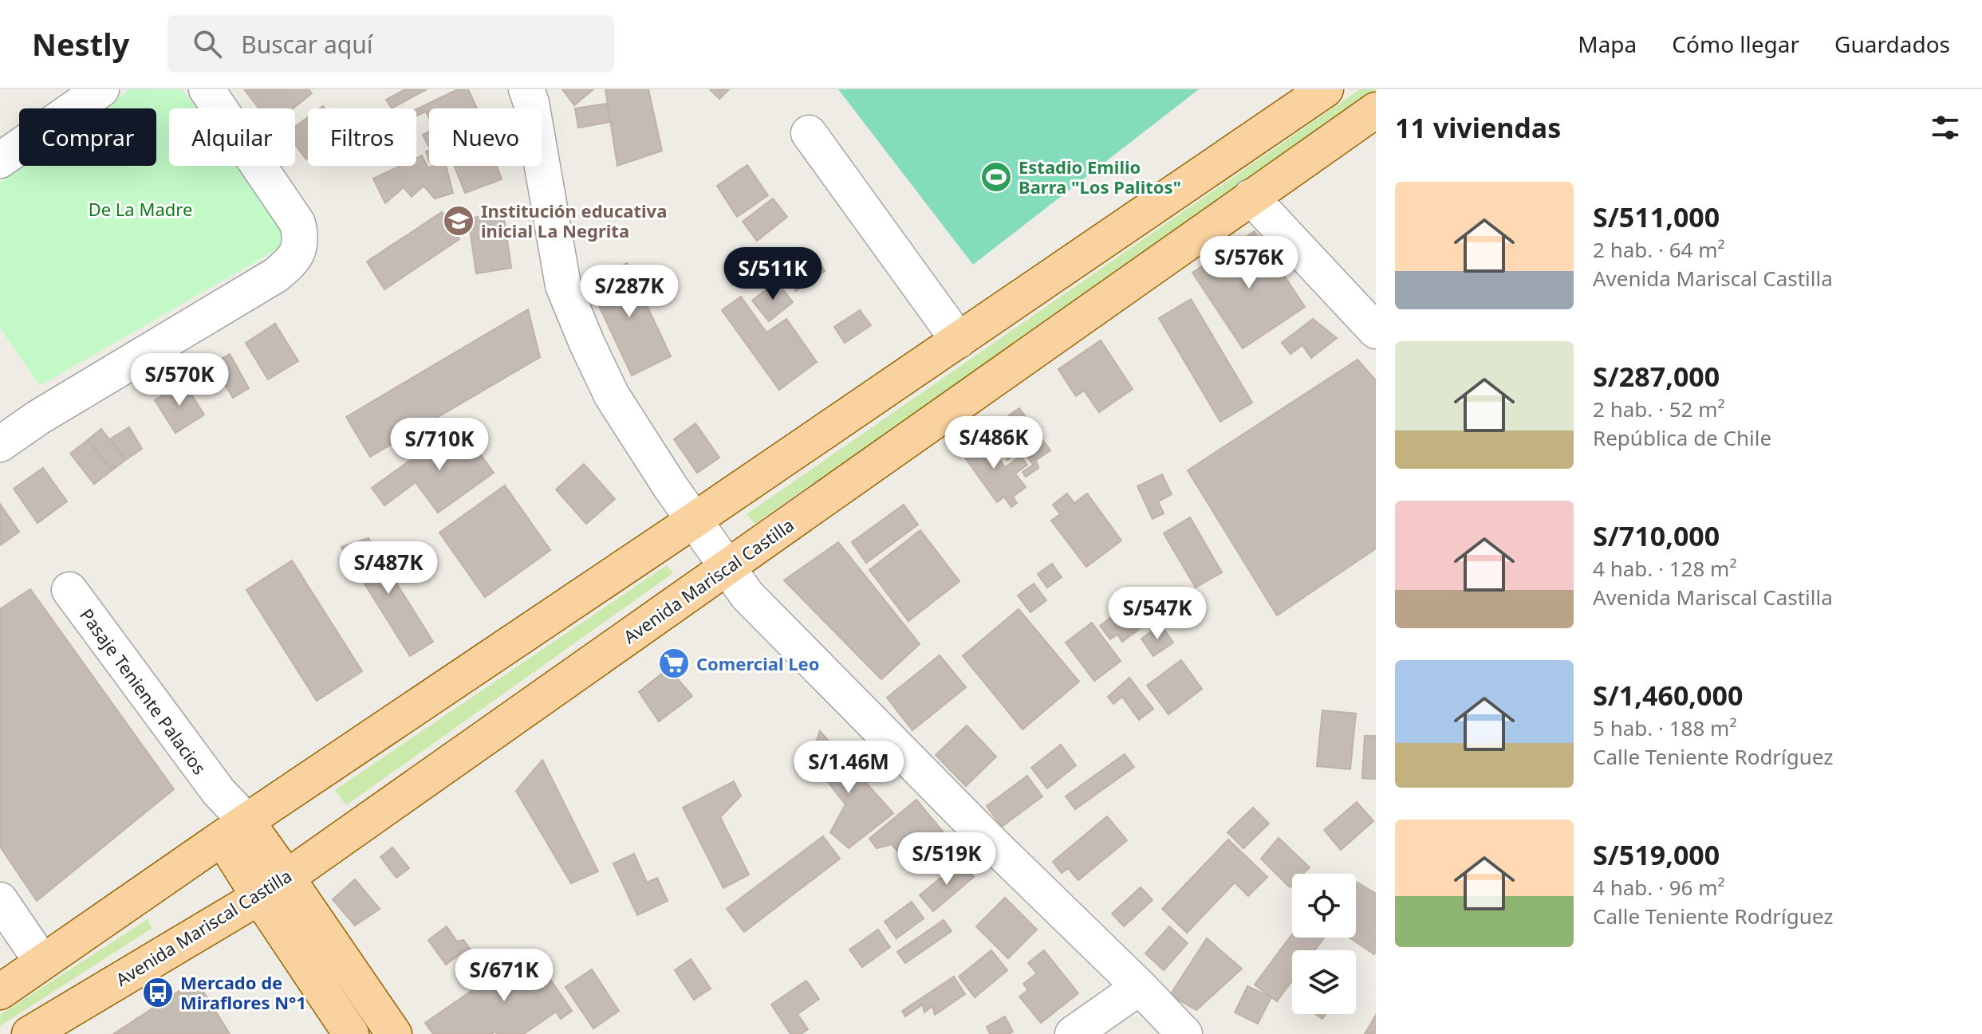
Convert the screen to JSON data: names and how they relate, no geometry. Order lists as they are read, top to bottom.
{
  "streets": {
    "main road": ["Avenida Mariscal Castilla"],
    "street": ["Pasaje Teniente Palacios"]
  },
  "parks": ["De La Madre"],
  "places": {
    "sports": ["Estadio Emilio Barra \"Los Palitos\""],
    "school or university": ["Institución educativa inicial La Negrita"],
    "supermarket": ["Comercial Leo"],
    "bus stop": ["Mercado de Miraflores N°1"]
  },
  "page": {
    "header": "Nestly",
    "search": "Buscar aquí",
    "nav": ["Mapa", "Cómo llegar", "Guardados"],
    "heading": "11 viviendas",
    "chip": [
      "Comprar",
      "Alquilar",
      "Filtros",
      "Nuevo"
    ],
    "list": [
      {
        "name": "S/511,000",
        "note": "2 hab. · 64 m² · Avenida Mariscal Castilla"
      },
      {
        "name": "S/287,000",
        "note": "2 hab. · 52 m² · República de Chile"
      },
      {
        "name": "S/710,000",
        "note": "4 hab. · 128 m² · Avenida Mariscal Castilla"
      },
      {
        "name": "S/1,460,000",
        "note": "5 hab. · 188 m² · Calle Teniente Rodríguez"
      },
      {
        "name": "S/519,000",
        "note": "4 hab. · 96 m² · Calle Teniente Rodríguez"
      }
    ],
    "price": [
      "S/576K",
      "S/511K",
      "S/287K",
      "S/570K",
      "S/486K",
      "S/710K",
      "S/487K",
      "S/547K",
      "S/1.46M",
      "S/519K",
      "S/671K"
    ]
  }
}
